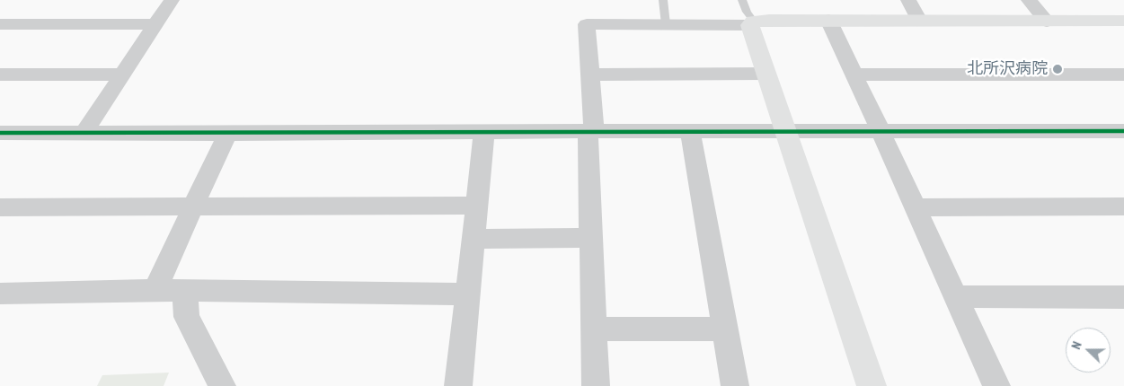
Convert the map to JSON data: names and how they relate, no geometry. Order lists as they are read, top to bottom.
{
  "places": ["北所沢病院"],
  "north": "left"
}
